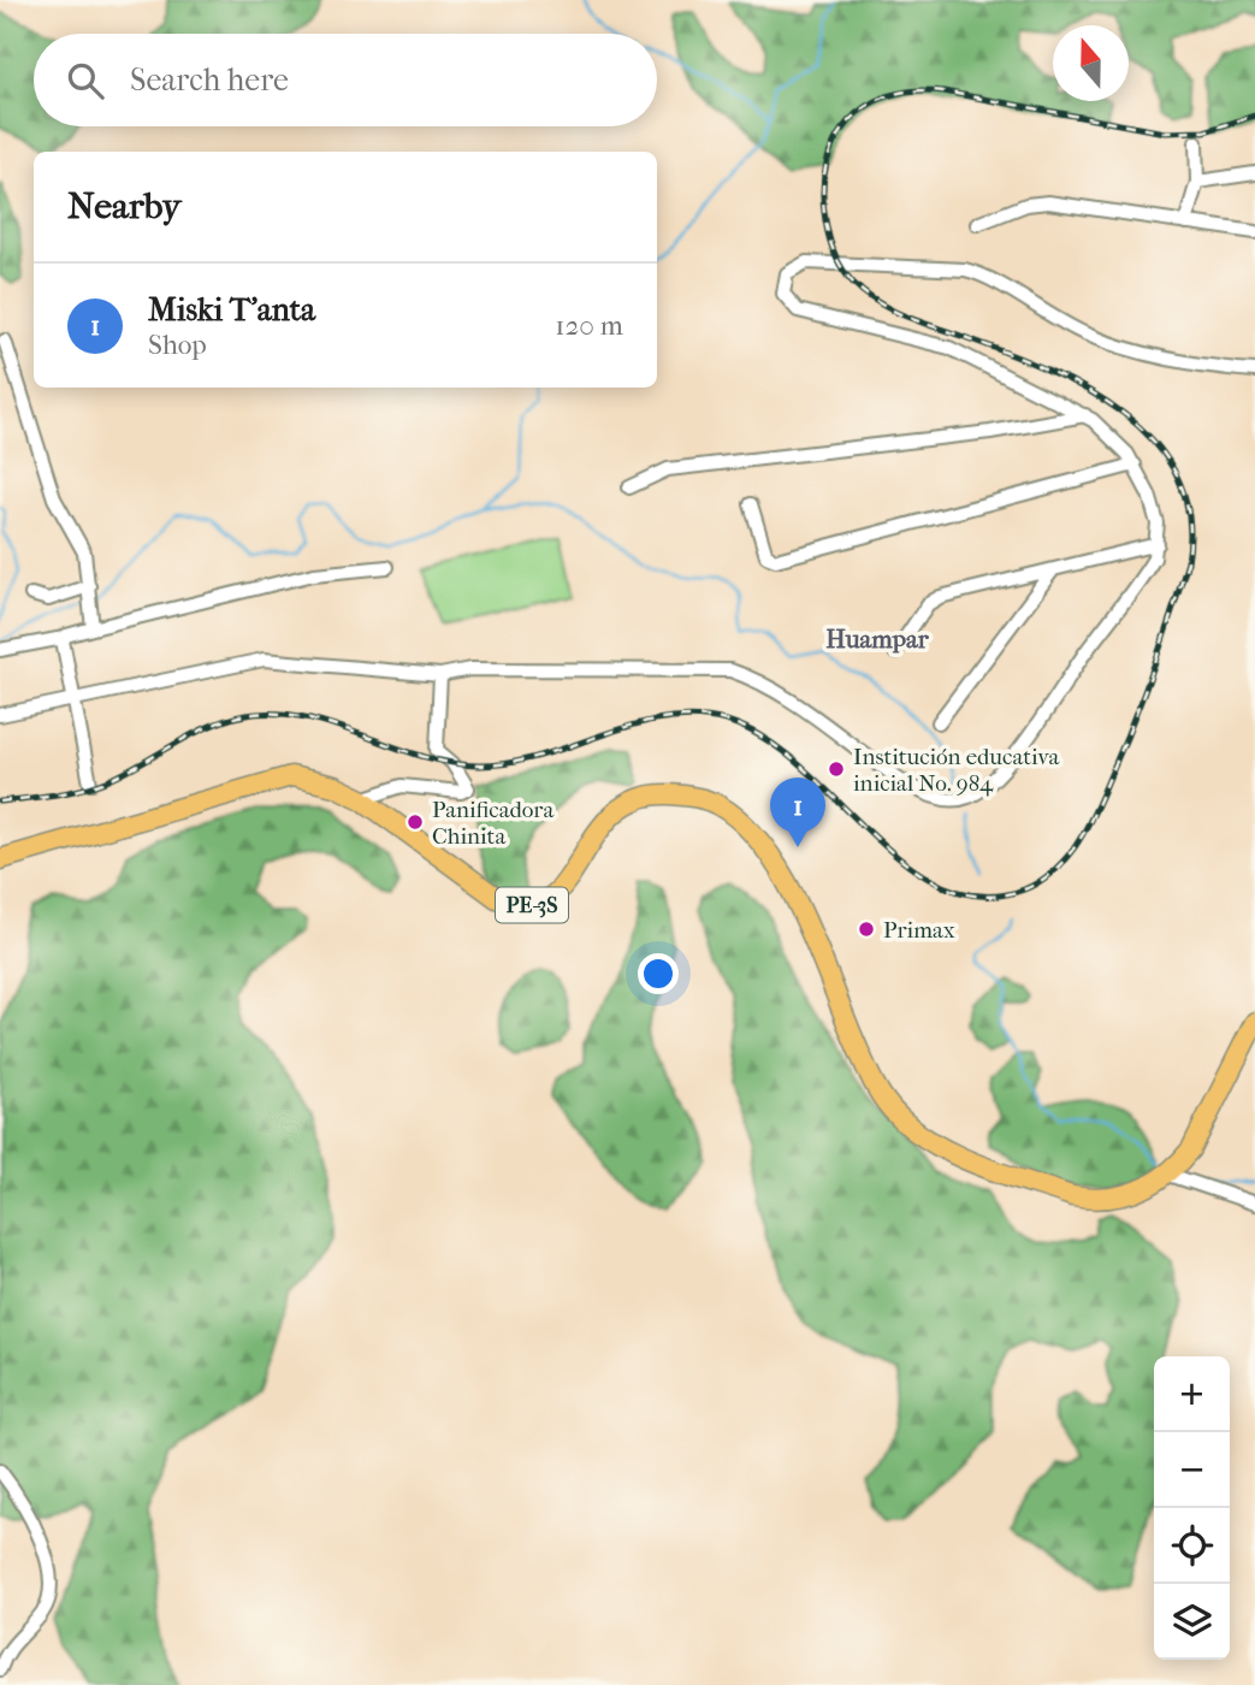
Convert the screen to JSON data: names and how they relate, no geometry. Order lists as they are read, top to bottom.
{
  "streets": {
    "highway": ["PE-3S"]
  },
  "districts": ["Huampar"],
  "places": ["Institución educativa inicial No. 984", "Panificadora Chinita", "Primax"],
  "north": "top",
  "page": {
    "search": "Search here",
    "heading": "Nearby",
    "list": [
      {
        "mark": "1",
        "name": "Miski T'anta",
        "note": "Shop",
        "value": "120 m"
      }
    ],
    "pins": "1",
    "map_buttons": ["+", "−"]
  }
}
